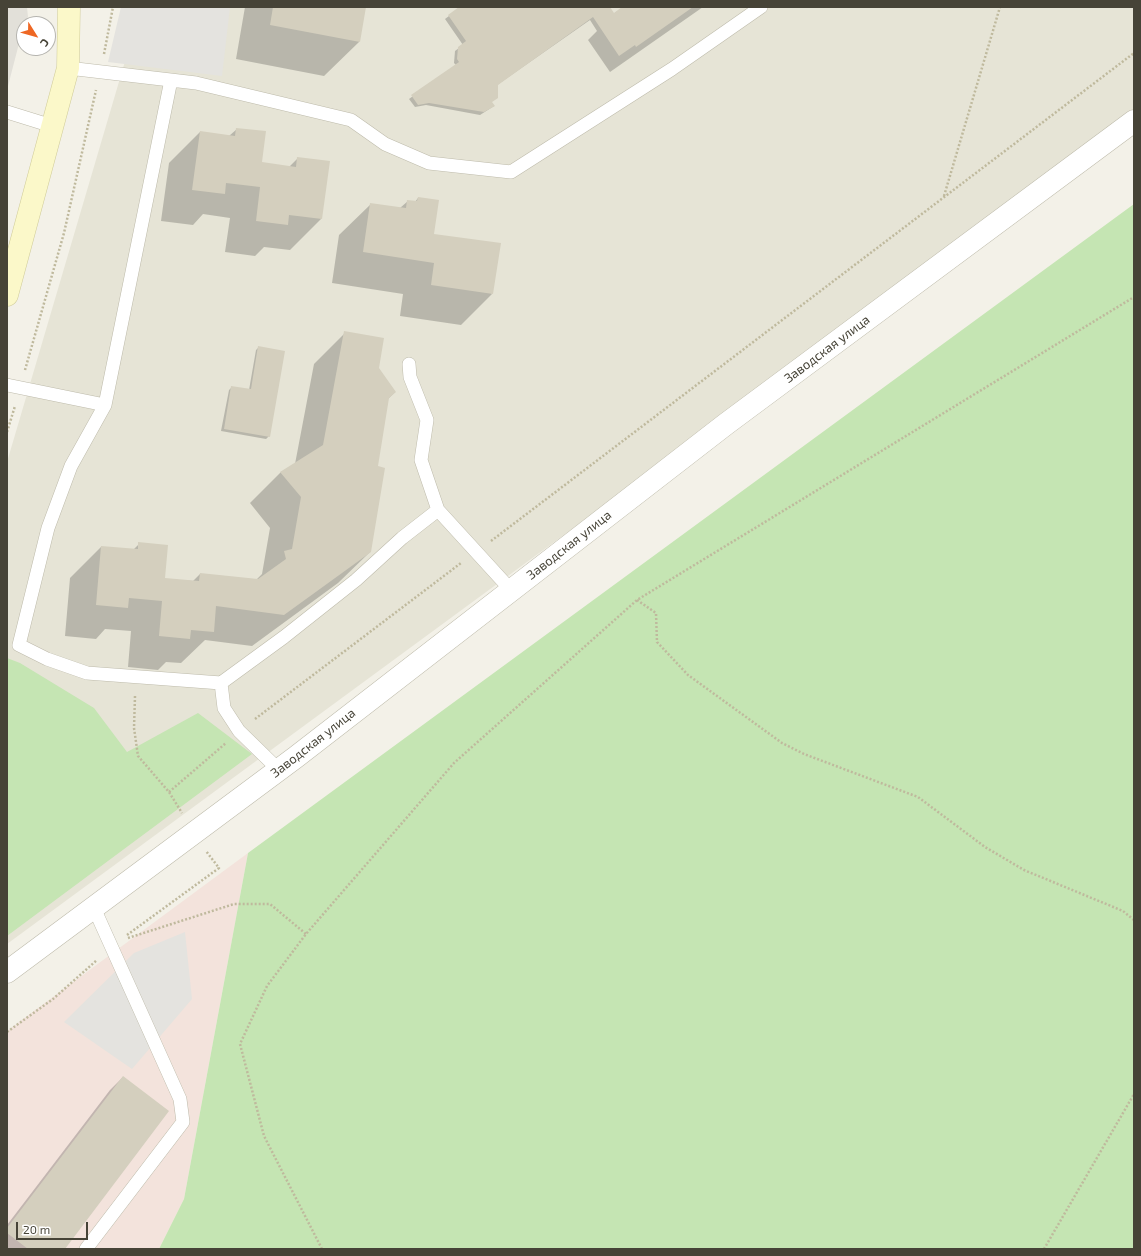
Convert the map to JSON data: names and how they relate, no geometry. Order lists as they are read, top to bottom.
{
  "streets": {
    "street": ["Заводская улица"]
  },
  "scale_bar": "20 m",
  "north": "bottom right"
}
